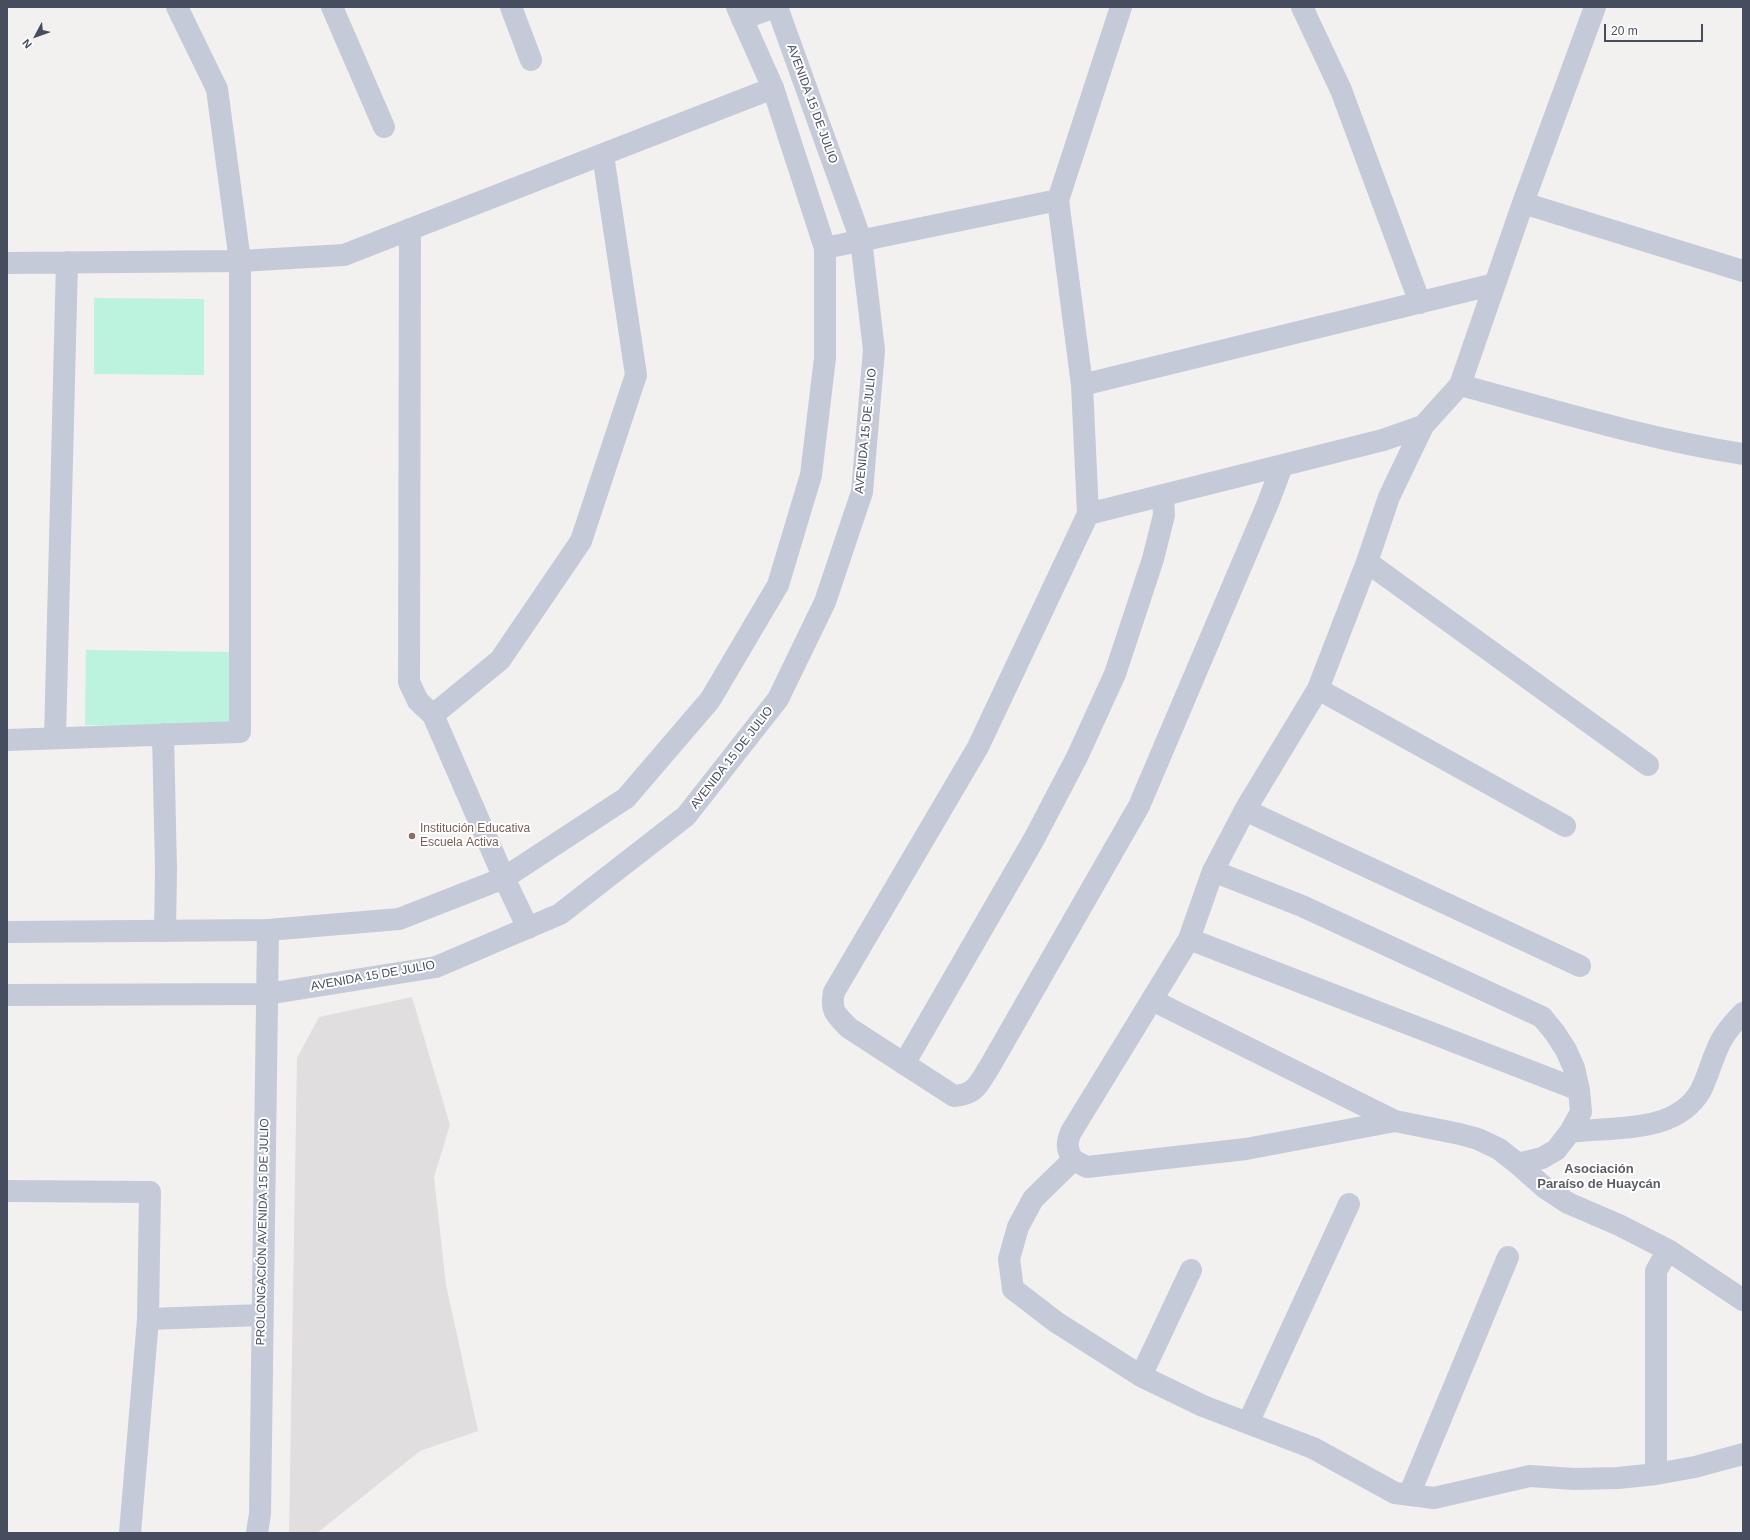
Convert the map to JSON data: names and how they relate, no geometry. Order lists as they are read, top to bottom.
{
  "streets": {
    "street": ["AVENIDA 15 DE JULIO", "PROLONGACIÓN AVENIDA 15 DE JULIO"]
  },
  "crossings": [
    ["AVENIDA 15 DE JULIO", "PROLONGACIÓN AVENIDA 15 DE JULIO"]
  ],
  "districts": ["Asociación Paraíso de Huaycán"],
  "places": ["Institución Educativa Escuela Activa"],
  "scale_bar": "20 m",
  "north": "bottom left"
}
